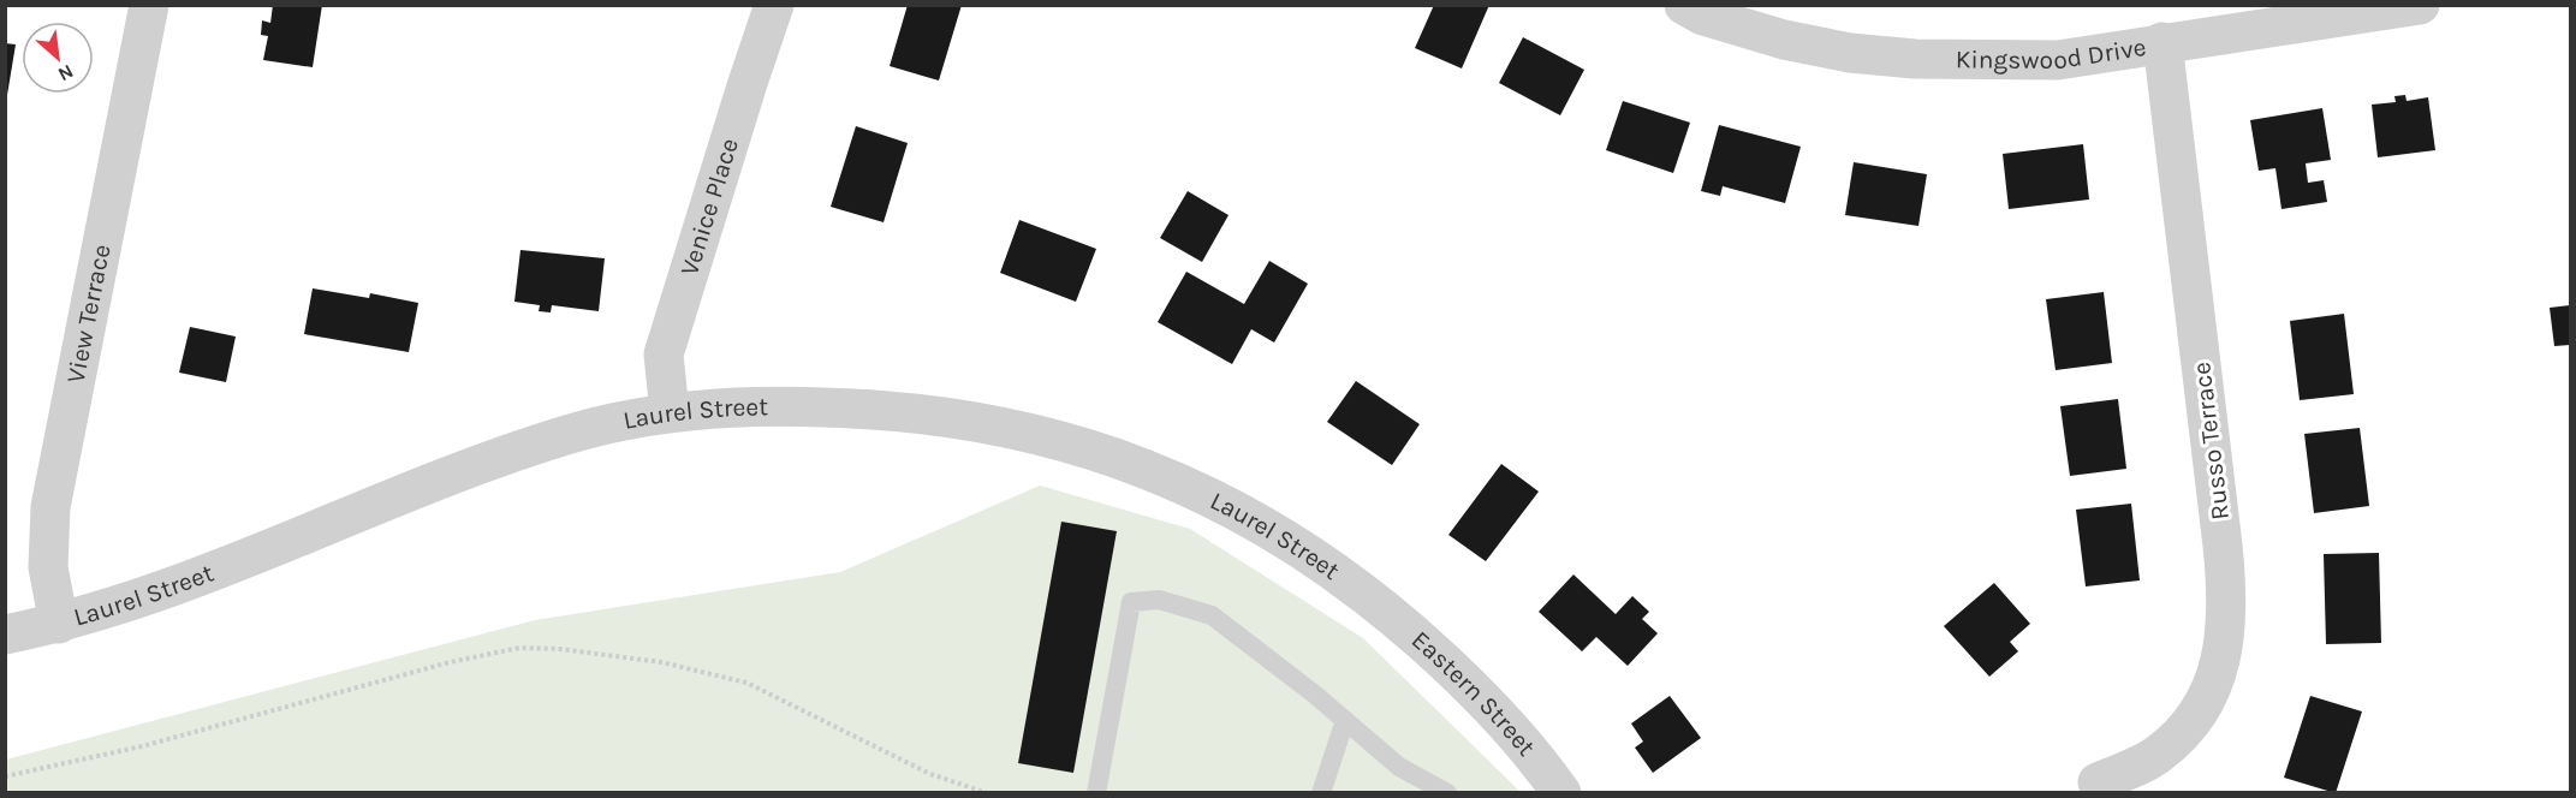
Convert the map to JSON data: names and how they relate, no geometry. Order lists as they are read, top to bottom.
{
  "streets": {
    "street": [
      "Kingswood Drive",
      "Venice Place",
      "View Terrace",
      "Laurel Street",
      "Russo Terrace",
      "Eastern Street"
    ]
  },
  "crossings": [
    ["Kingswood Drive", "Russo Terrace"],
    ["Venice Place", "Laurel Street"],
    ["View Terrace", "Laurel Street"],
    ["Laurel Street", "Eastern Street"]
  ],
  "north": "bottom right"
}
